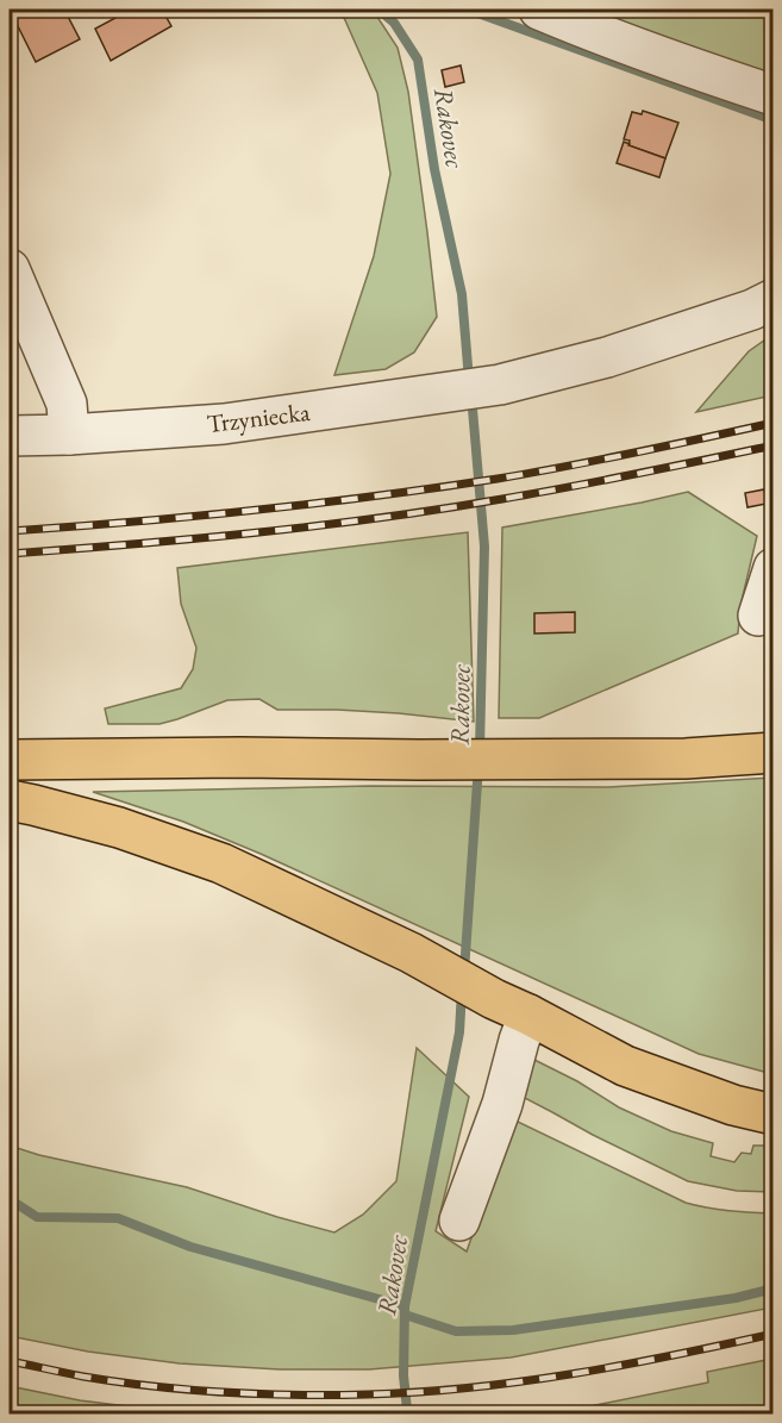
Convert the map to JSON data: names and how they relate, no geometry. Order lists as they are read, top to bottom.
{
  "streets": {
    "street": ["Trzyniecka"]
  },
  "water": ["Rakovec"]
}
